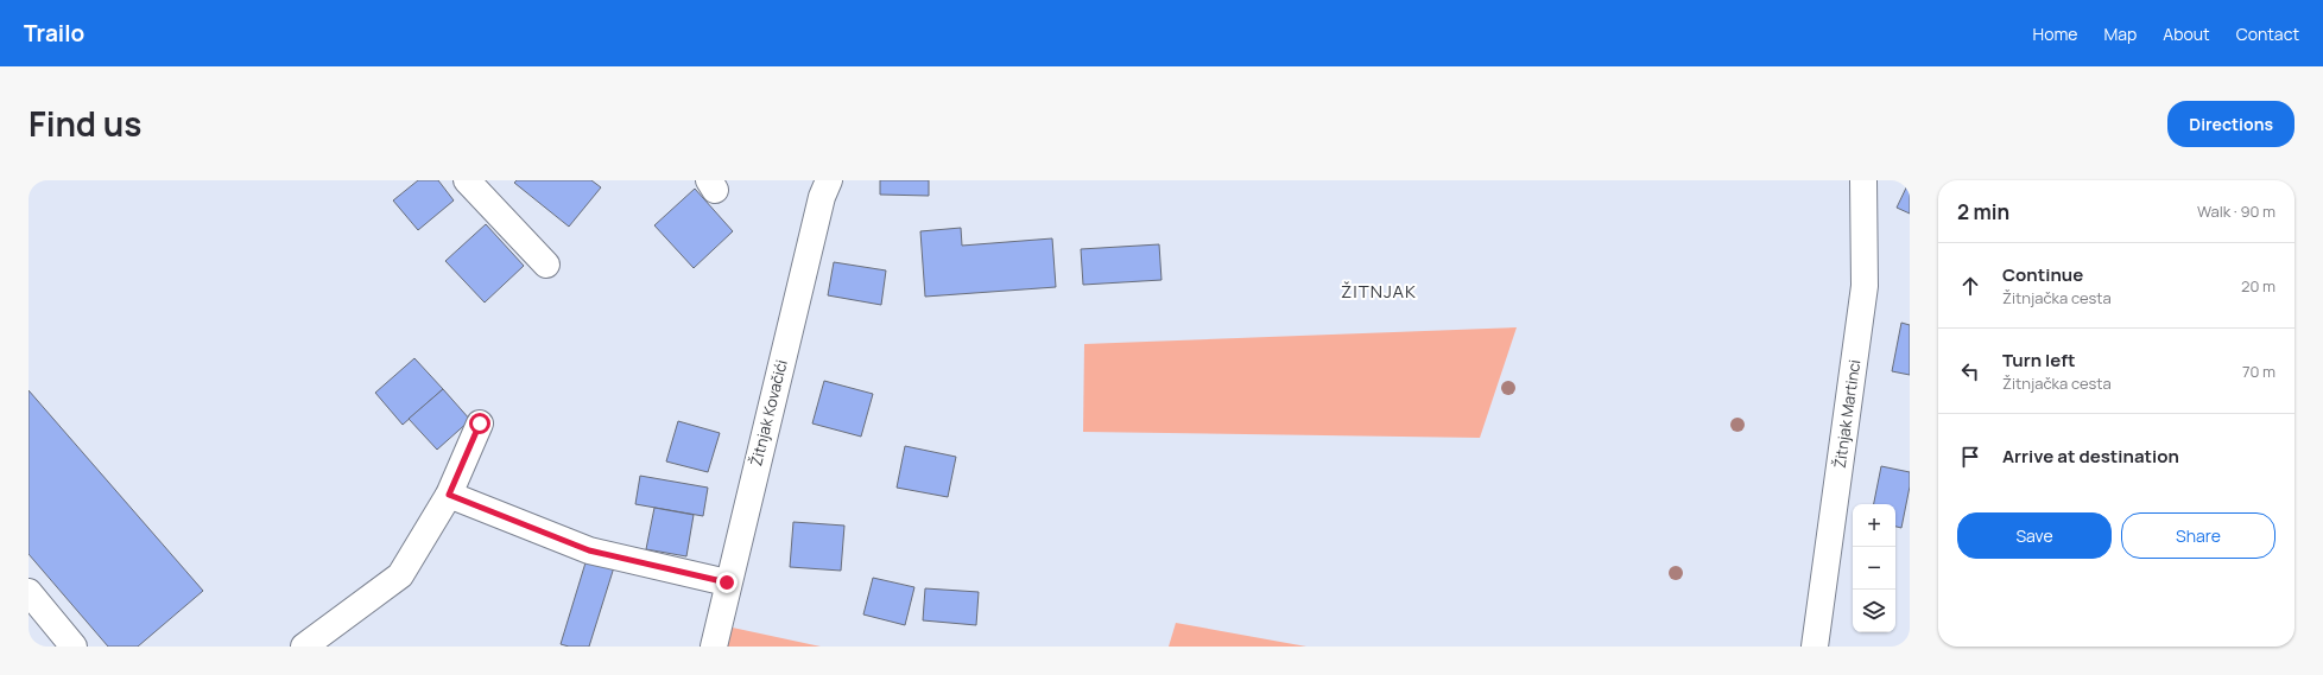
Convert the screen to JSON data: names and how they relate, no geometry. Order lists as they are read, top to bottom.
{
  "streets": {
    "street": ["Žitnjak Kovačići", "Žitnjak Martinci"]
  },
  "districts": ["ŽITNJAK"],
  "page": {
    "header": "Trailo",
    "nav": [
      "Home",
      "Map",
      "About",
      "Contact"
    ],
    "title": "Find us",
    "buttons": [
      "Directions",
      ["Save", "Share"]
    ],
    "heading": ["2 min", "Walk · 90 m"],
    "list": [
      ["Continue", "Žitnjačka cesta", "20 m"],
      ["Turn left", "Žitnjačka cesta", "70 m"],
      "Arrive at destination"
    ],
    "map_buttons": ["+", "−"]
  }
}
